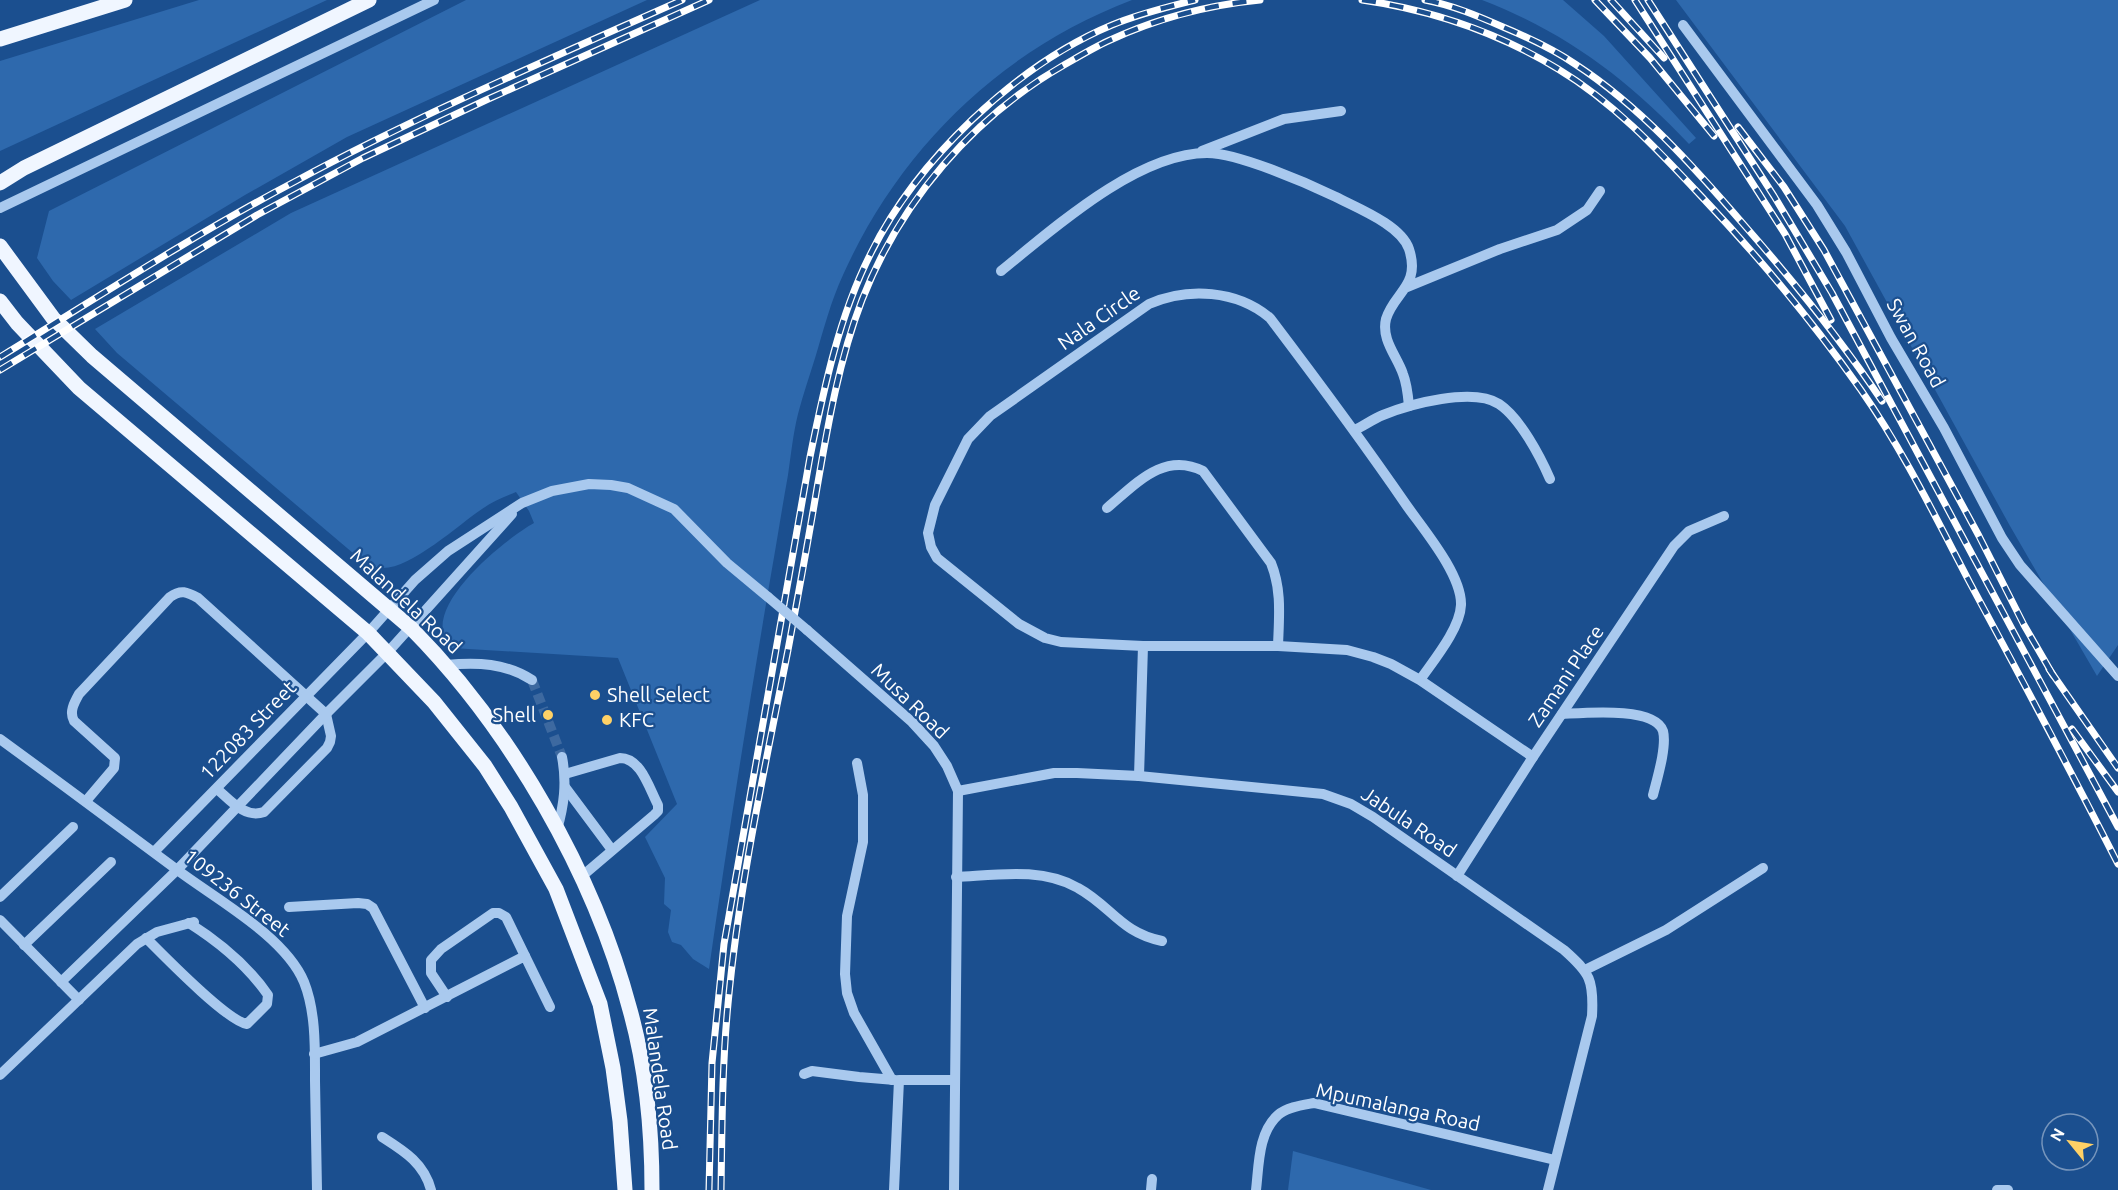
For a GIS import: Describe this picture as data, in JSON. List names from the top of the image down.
{
  "streets": {
    "main road": ["Malandela Road"],
    "street": [
      "Nala Circle",
      "Swan Road",
      "Zamani Place",
      "Musa Road",
      "122083 Street",
      "Jabula Road",
      "109236 Street",
      "Mpumalanga Road"
    ]
  },
  "crossings": [
    ["Nala Circle", "Zamani Place"],
    ["Malandela Road", "Musa Road"],
    ["Zamani Place", "Jabula Road"],
    ["Musa Road", "122083 Street"],
    ["Musa Road", "Jabula Road"],
    ["122083 Street", "109236 Street"]
  ],
  "places": ["Shell Select", "Shell", "KFC"],
  "north": "top left"
}
